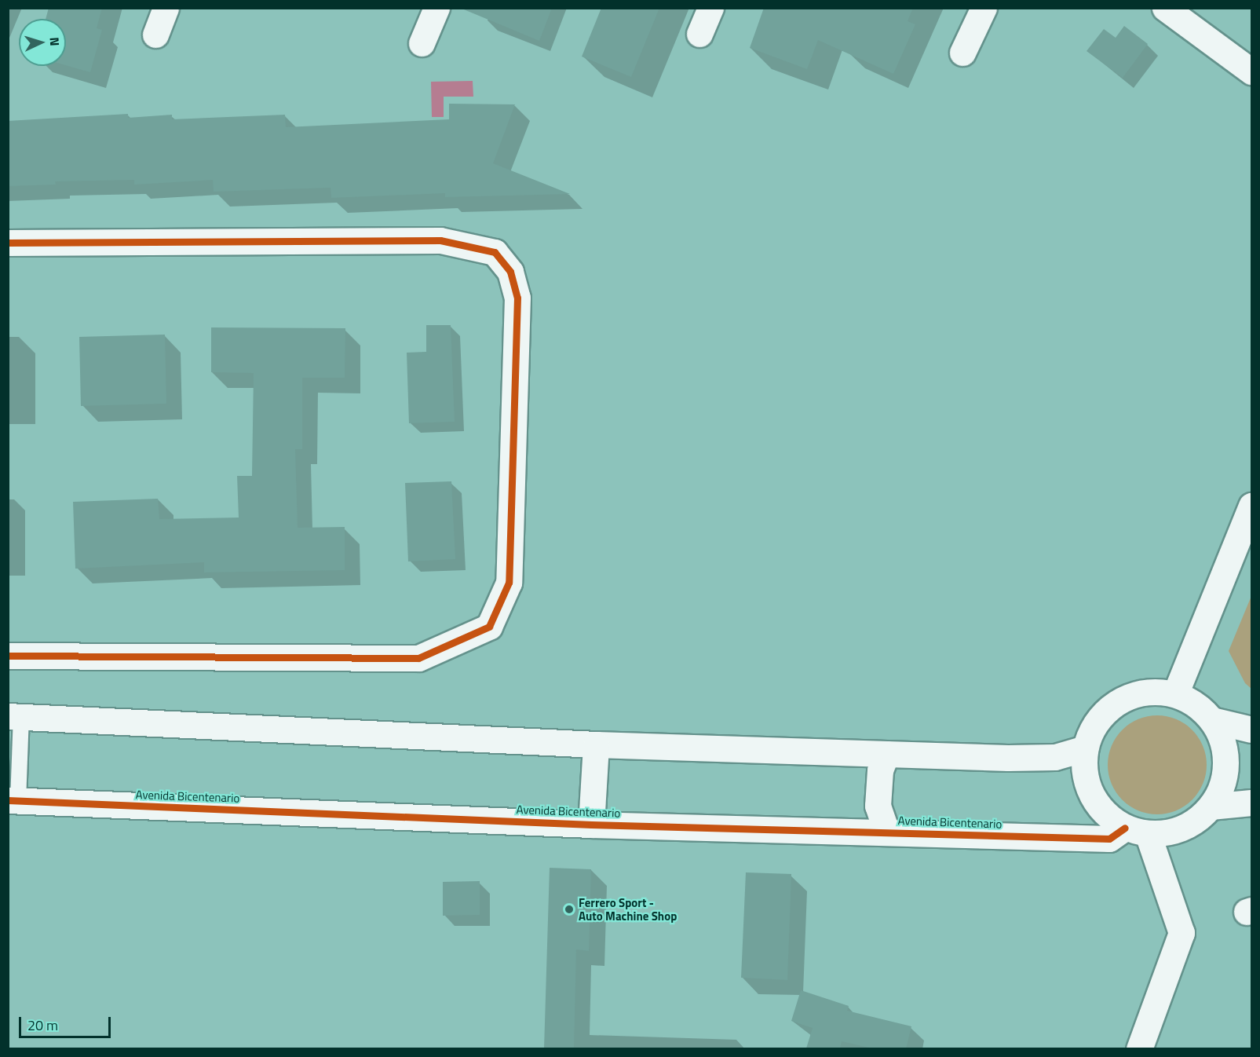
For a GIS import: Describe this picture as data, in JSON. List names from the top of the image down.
{
  "streets": {
    "street": ["Avenida Bicentenario"]
  },
  "places": ["Ferrero Sport - Auto Machine Shop"],
  "scale_bar": "20 m",
  "north": "right"
}
